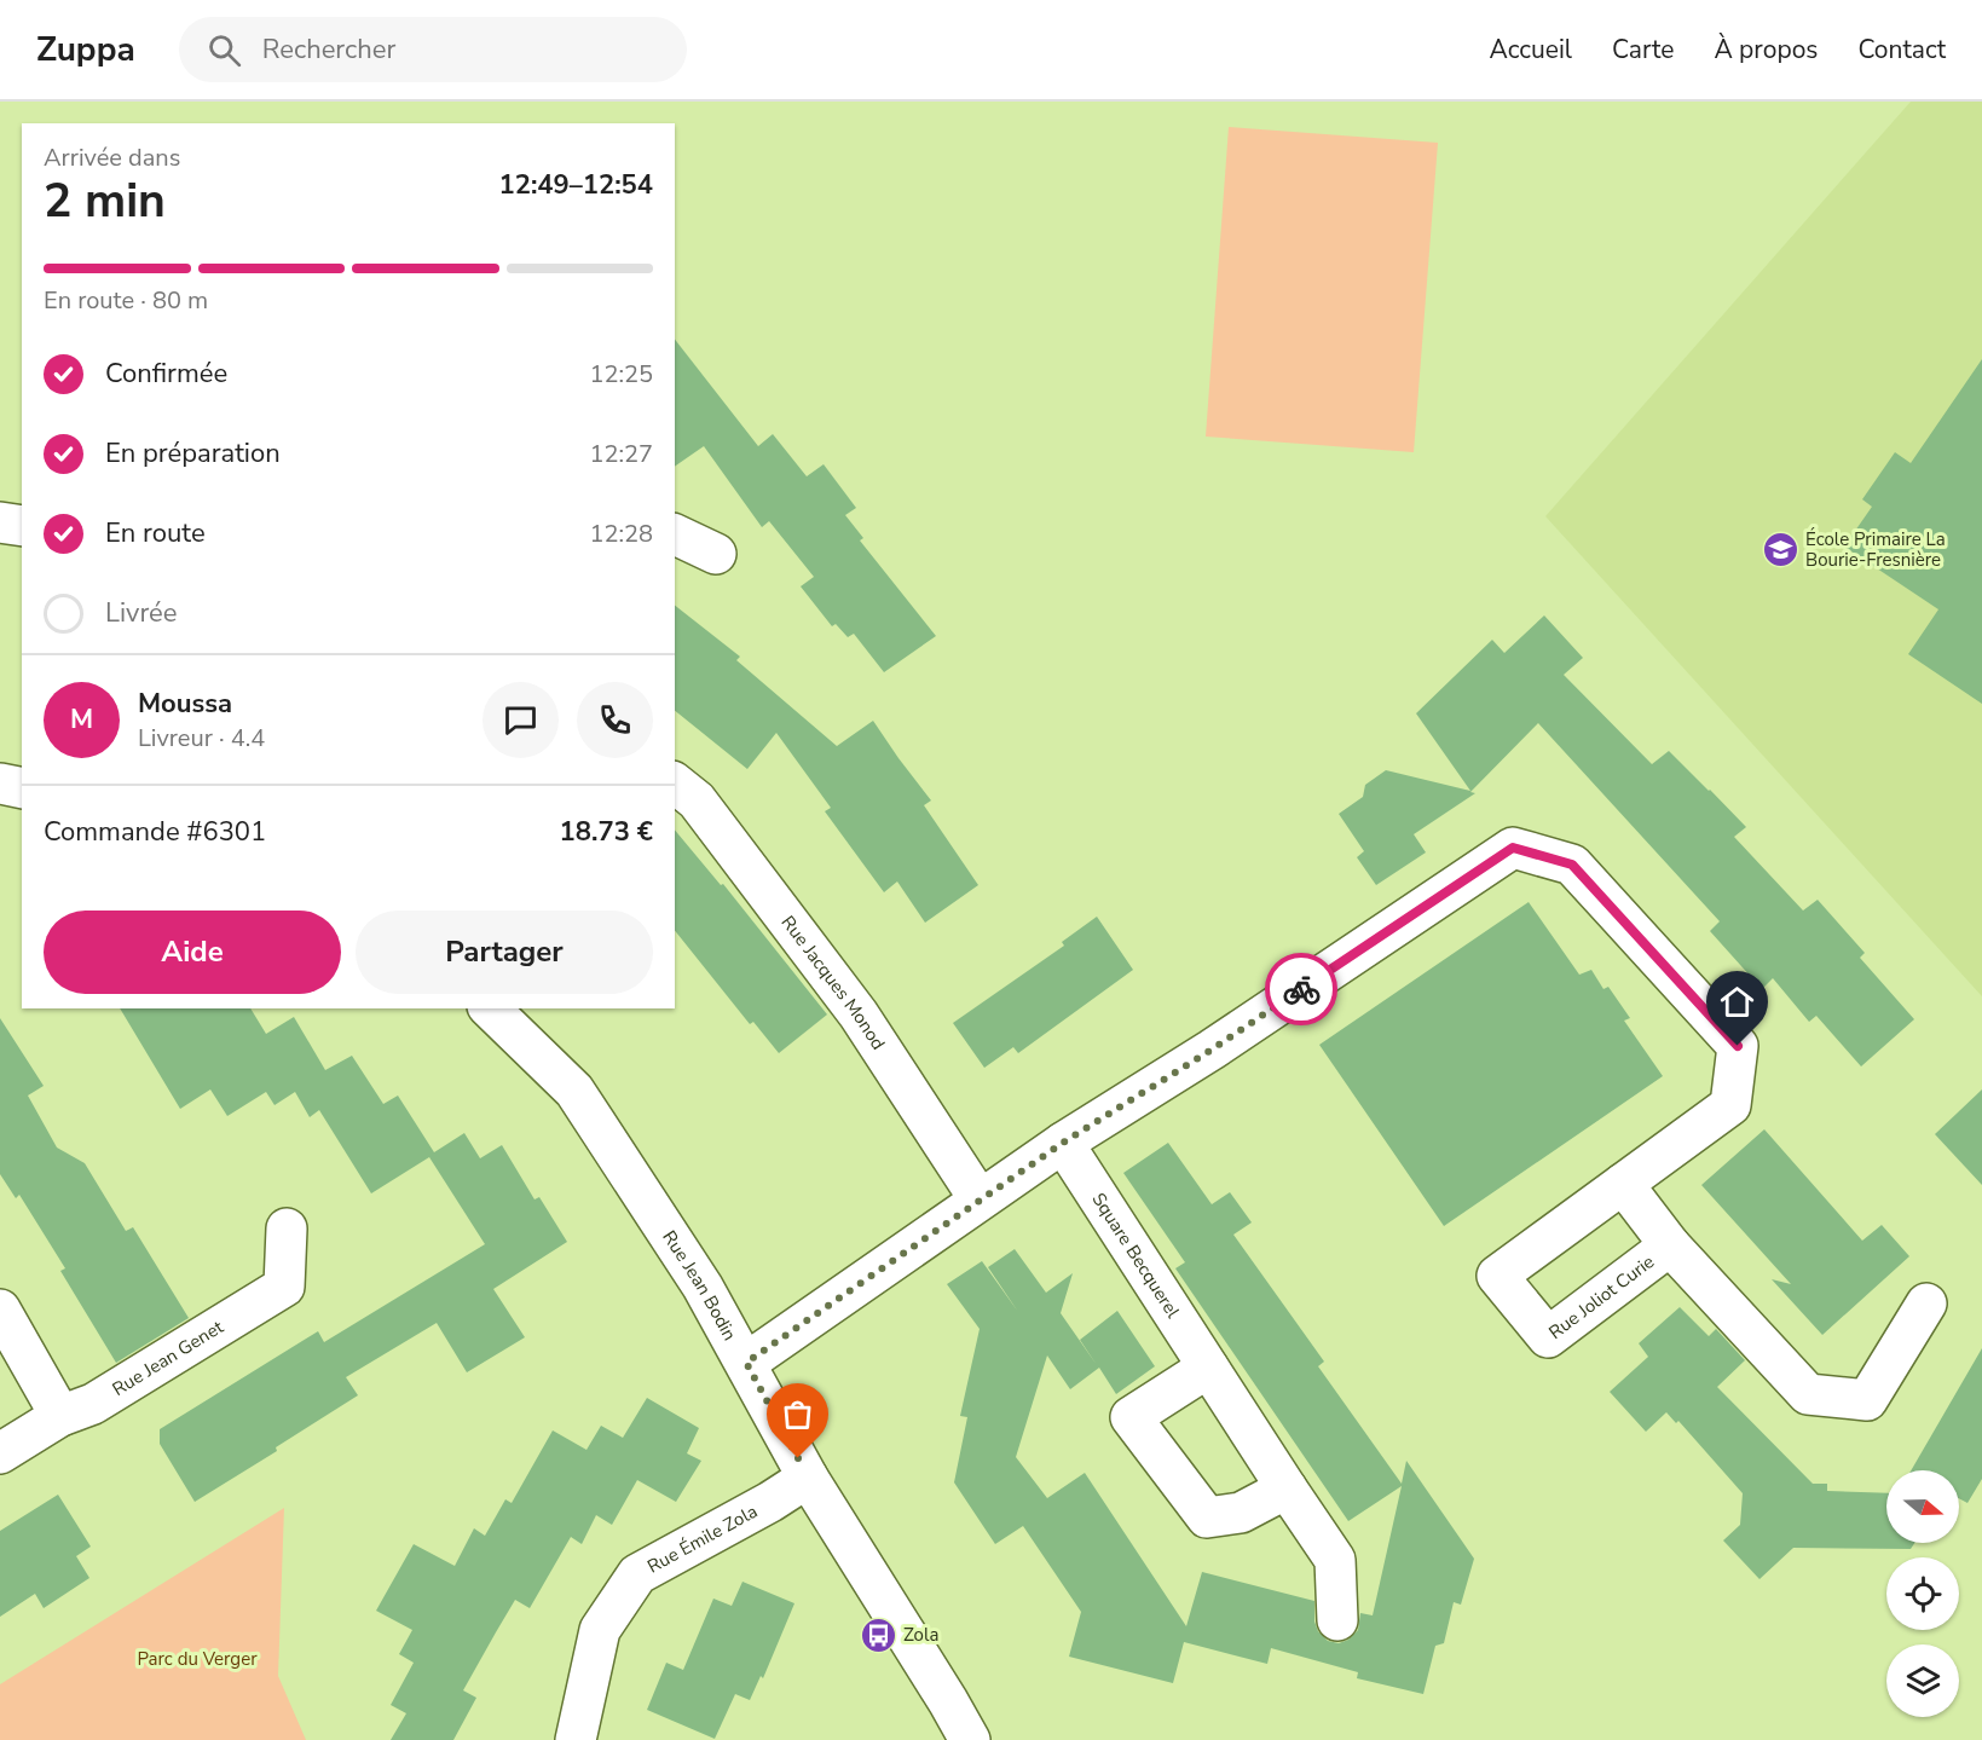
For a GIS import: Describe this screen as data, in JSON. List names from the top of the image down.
{
  "streets": {
    "street": [
      "Rue Jacques Monod",
      "Square Becquerel",
      "Rue Jean Bodin",
      "Rue Joliot Curie",
      "Rue Jean Genet",
      "Rue Émile Zola"
    ]
  },
  "crossings": [
    ["Rue Jacques Monod", "Rue Joliot Curie"],
    ["Square Becquerel", "Rue Joliot Curie"],
    ["Rue Jean Bodin", "Rue Joliot Curie"],
    ["Rue Jean Bodin", "Rue Émile Zola"]
  ],
  "parks": ["Parc du Verger"],
  "places": {
    "school or university": ["École Primaire La Bourie-Fresnière"],
    "bus stop": ["Zola"]
  },
  "north": "right",
  "page": {
    "header": "Zuppa",
    "search": "Rechercher",
    "nav": [
      "Accueil",
      "Carte",
      "À propos",
      "Contact"
    ],
    "heading": ["2 min", "Arrivée dans", "12:49–12:54"],
    "panel": [
      "Moussa",
      "Livreur · 4.4",
      "Commande #6301",
      "18.73 €"
    ],
    "bar": "En route · 80 m",
    "list": [
      ["Confirmée", "12:25"],
      ["En préparation", "12:27"],
      ["En route", "12:28"],
      "Livrée"
    ],
    "round": "M",
    "buttons": ["Aide", "Partager"]
  }
}
